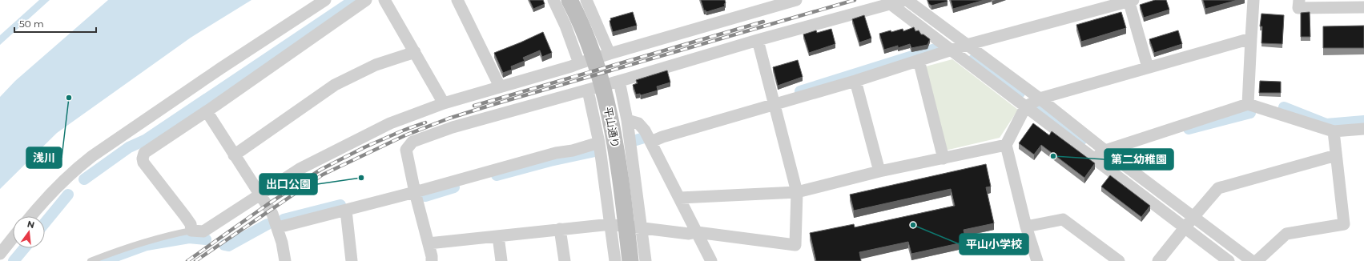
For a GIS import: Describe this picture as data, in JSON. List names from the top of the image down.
{
  "streets": {
    "main road": ["平山通り"]
  },
  "places": [
    "浅川",
    "第二幼稚園",
    "出口公園",
    "平山小学校"
  ],
  "scale_bar": "50 m",
  "north": "top"
}
